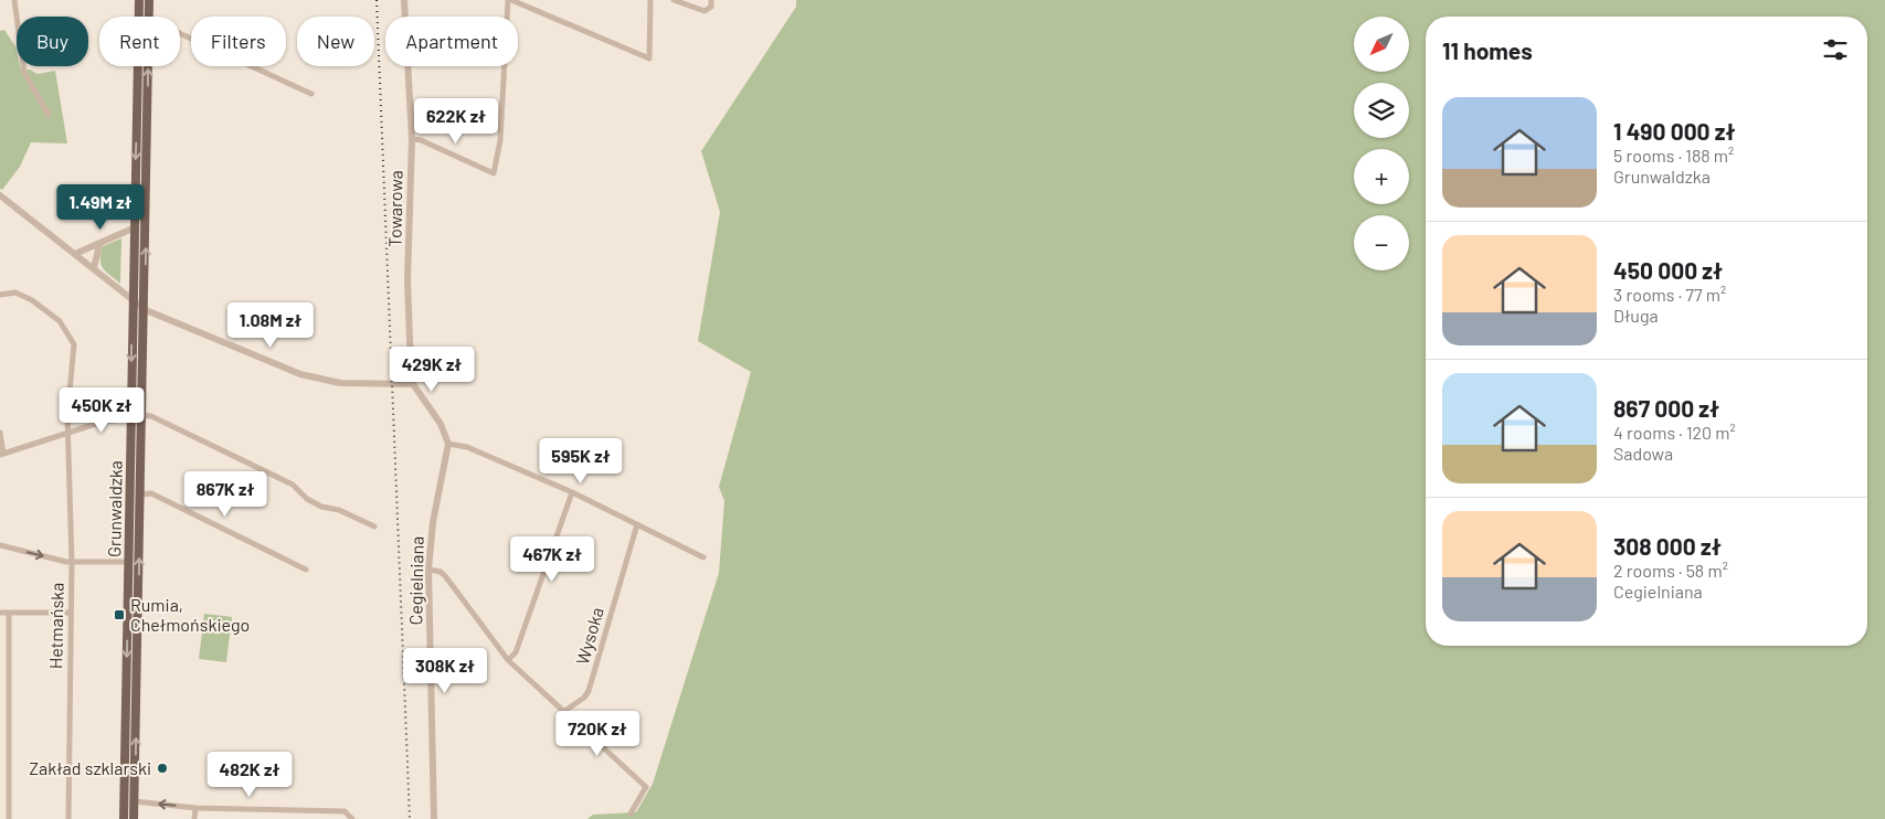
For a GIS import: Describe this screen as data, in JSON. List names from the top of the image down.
{
  "streets": {
    "main road": ["Grunwaldzka"],
    "street": [
      "Towarowa",
      "Cegielniana",
      "Hetmańska",
      "Wysoka"
    ]
  },
  "places": {
    "transit": ["Rumia, Chełmońskiego"],
    "other": ["Zakład szklarski"]
  },
  "north": "bottom left",
  "page": {
    "map_buttons": ["+", "−"],
    "chip": [
      "Buy",
      "Rent",
      "Filters",
      "New",
      "Apartment"
    ],
    "heading": "11 homes",
    "list": [
      {
        "name": "1 490 000 zł",
        "note": "5 rooms · 188 m² · Grunwaldzka"
      },
      {
        "name": "450 000 zł",
        "note": "3 rooms · 77 m² · Długa"
      },
      {
        "name": "867 000 zł",
        "note": "4 rooms · 120 m² · Sadowa"
      },
      {
        "name": "308 000 zł",
        "note": "2 rooms · 58 m² · Cegielniana"
      }
    ],
    "price": [
      "622K zł",
      "1.49M zł",
      "1.08M zł",
      "429K zł",
      "450K zł",
      "595K zł",
      "867K zł",
      "467K zł",
      "308K zł",
      "720K zł",
      "482K zł"
    ]
  }
}
